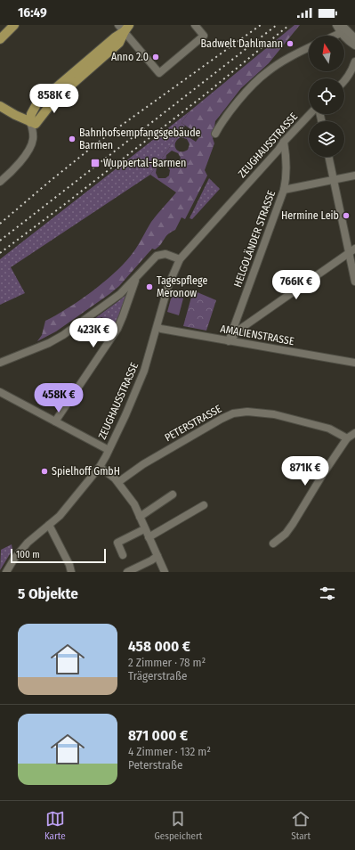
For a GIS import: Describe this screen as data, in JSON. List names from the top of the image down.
{
  "streets": {
    "street": [
      "ZEUGHAUSSTRASSE",
      "HELGOLÄNDER STRASSE",
      "AMALIENSTRASSE",
      "PETERSTRASSE"
    ]
  },
  "crossings": [
    ["ZEUGHAUSSTRASSE", "HELGOLÄNDER STRASSE"],
    ["ZEUGHAUSSTRASSE", "AMALIENSTRASSE"],
    ["HELGOLÄNDER STRASSE", "AMALIENSTRASSE"]
  ],
  "places": {
    "other": [
      "Badwelt Dahlmann",
      "Anno 2.0",
      "Bahnhofsempfangsgebäude Barmen",
      "Hermine Leib",
      "Tagespflege Meronow",
      "Spielhoff GmbH"
    ],
    "transit": ["Wuppertal-Barmen"]
  },
  "scale_bar": "100 m",
  "north": "top",
  "page": {
    "status": "16:49",
    "price": [
      "858K €",
      "766K €",
      "423K €",
      "458K €",
      "871K €"
    ],
    "scale": "100 m",
    "heading": "5 Objekte",
    "list": [
      {
        "name": "458 000 €",
        "note": "2 Zimmer · 78 m² · Trägerstraße"
      },
      {
        "name": "871 000 €",
        "note": "4 Zimmer · 132 m² · Peterstraße"
      }
    ],
    "tabs": ["Karte", "Gespeichert", "Start"]
  }
}
